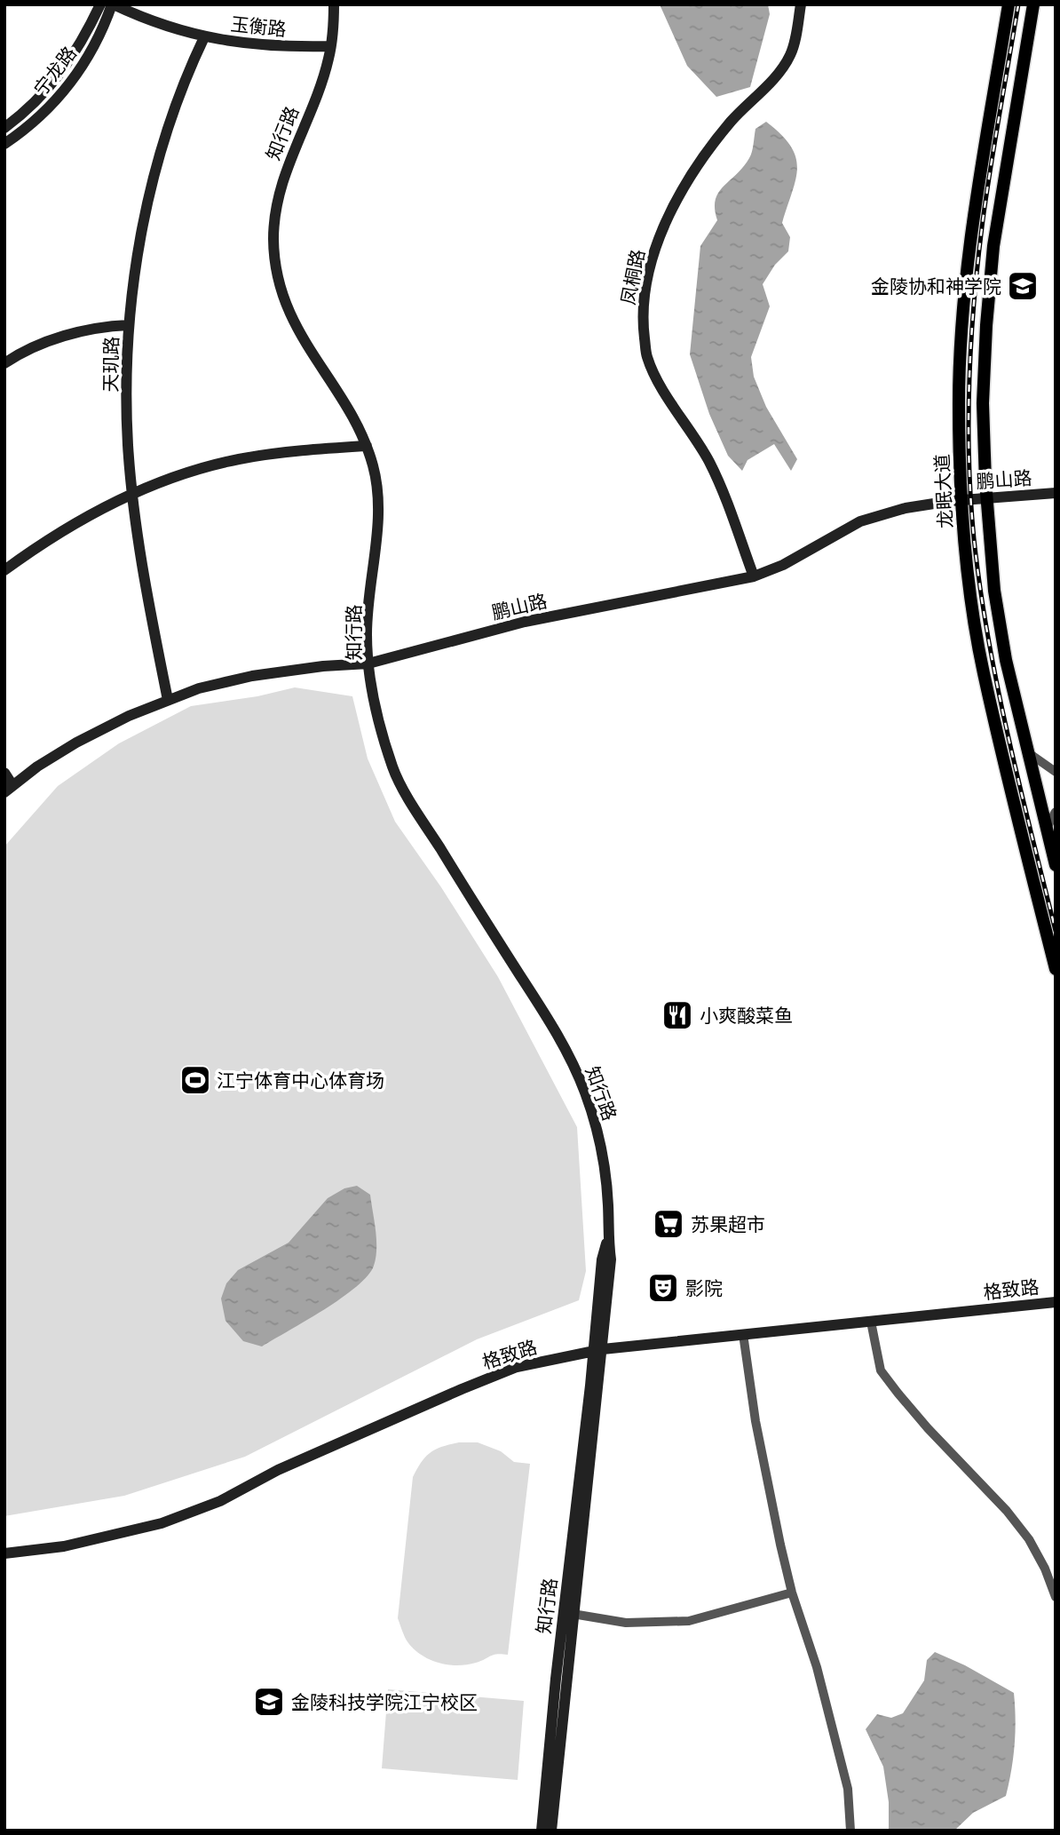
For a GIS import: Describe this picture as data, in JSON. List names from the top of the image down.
{
  "streets": {
    "main road": ["龙眠大道"],
    "street": [
      "玉衡路",
      "宁龙路",
      "知行路",
      "凤桐路",
      "天玑路",
      "鹏山路",
      "格致路"
    ]
  },
  "crossings": [
    ["玉衡路", "宁龙路"],
    ["玉衡路", "知行路"],
    ["玉衡路", "天玑路"],
    ["知行路", "鹏山路"],
    ["知行路", "格致路"],
    ["凤桐路", "鹏山路"],
    ["天玑路", "鹏山路"],
    ["鹏山路", "龙眠大道"]
  ],
  "places": {
    "school or university": ["金陵协和神学院", "金陵科技学院江宁校区"],
    "restaurant": ["小爽酸菜鱼"],
    "sports": ["江宁体育中心体育场"],
    "supermarket": ["苏果超市"],
    "theatre": ["影院"]
  }
}
